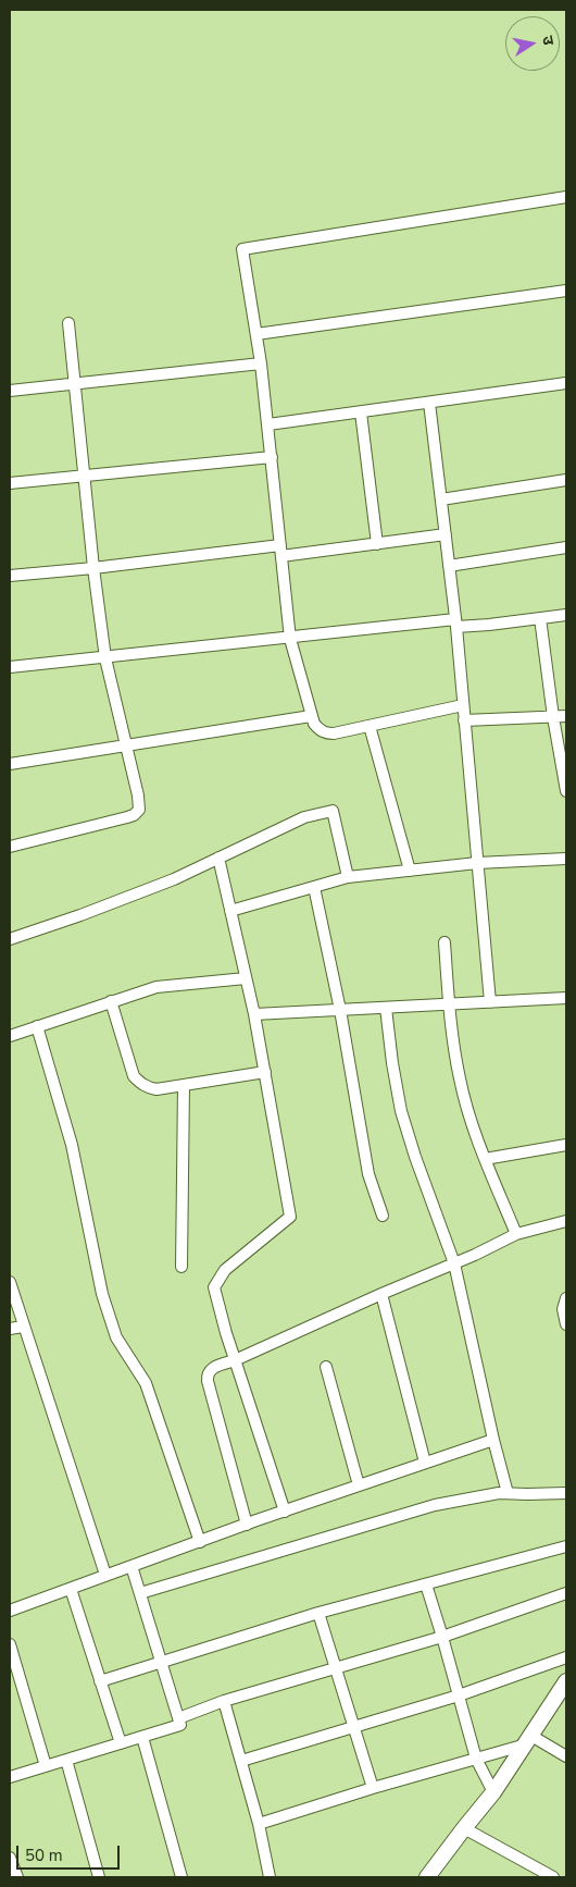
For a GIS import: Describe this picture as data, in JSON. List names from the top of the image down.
{
  "scale_bar": "50 m",
  "north": "right"
}
